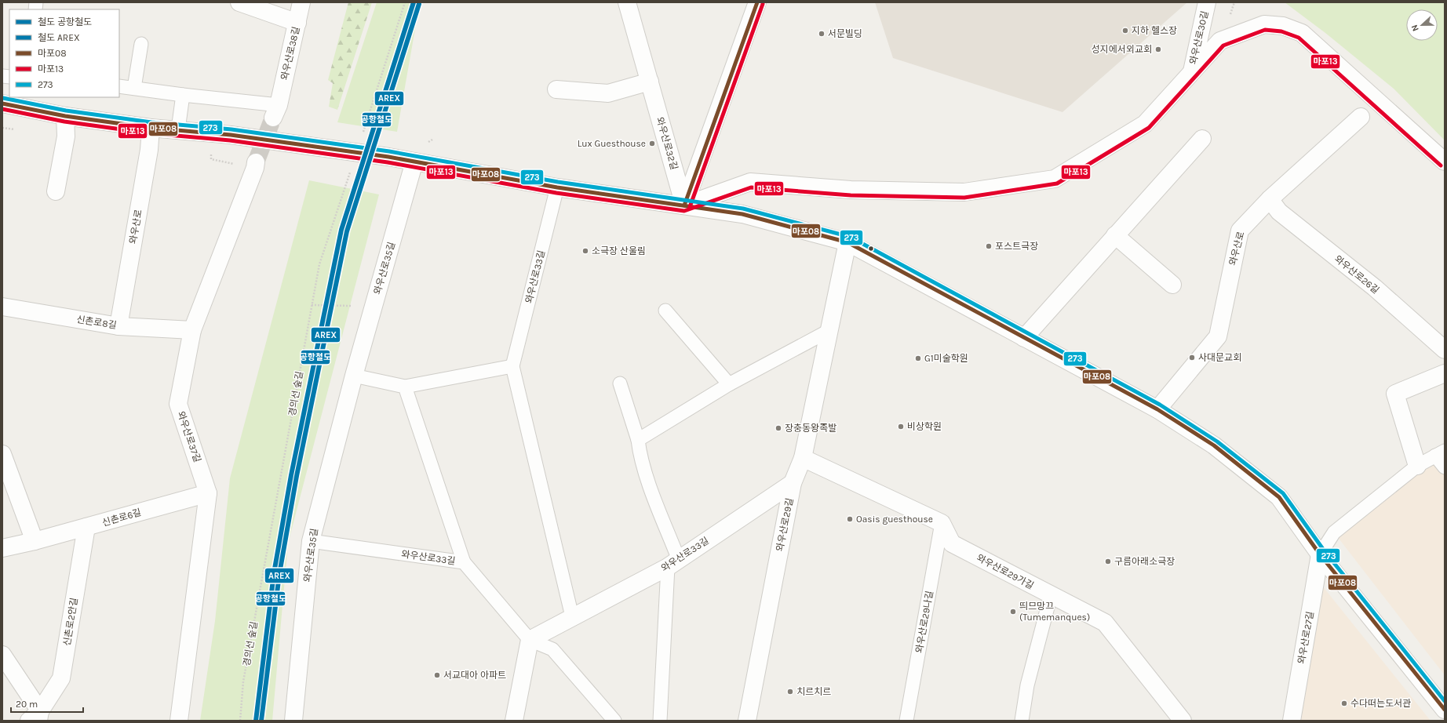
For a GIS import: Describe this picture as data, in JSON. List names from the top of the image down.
{
  "streets": {
    "street": [
      "와우산로30길",
      "와우산로38길",
      "와우산로32길",
      "와우산로",
      "와우산로35길",
      "와우산로26길",
      "와우산로33길",
      "신촌로8길",
      "와우산로37길",
      "신촌로6길",
      "와우산로29길",
      "와우산로29가길",
      "신촌로2안길",
      "와우산로27길"
    ],
    "lane": ["와우산로29나길"],
    "path": ["경의선 숲길"]
  },
  "crossings": [
    ["와우산로30길", "와우산로32길"],
    ["와우산로", "와우산로26길"],
    ["와우산로", "신촌로8길"],
    ["와우산로35길", "와우산로33길"],
    ["와우산로33길", "와우산로29길"],
    ["신촌로8길", "와우산로37길"],
    ["와우산로37길", "신촌로6길"],
    ["신촌로6길", "신촌로2안길"],
    ["와우산로29가길", "와우산로29나길"]
  ],
  "places": [
    "지하 헬스장",
    "서문빌딩",
    "성지에서외교회",
    "Lux Guesthouse",
    "포스트극장",
    "소극장 산울림",
    "사대문교회",
    "G1미술학원",
    "비상학원",
    "장충동왕족발",
    "Oasis guesthouse",
    "구름아래소극장",
    "띄므망끄 (Tumemanques)",
    "서교대아 아파트",
    "치르치르",
    "수다떠는도서관"
  ],
  "lines": [
    "rail line 공항철도",
    "transit line 마포08",
    "rail line AREX",
    "transit line 마포13",
    "transit line 273"
  ],
  "legend": [
    "철도 공항철도",
    "철도 AREX",
    "마포08",
    "마포13",
    "273"
  ],
  "scale_bar": "20 m",
  "north": "left"
}
